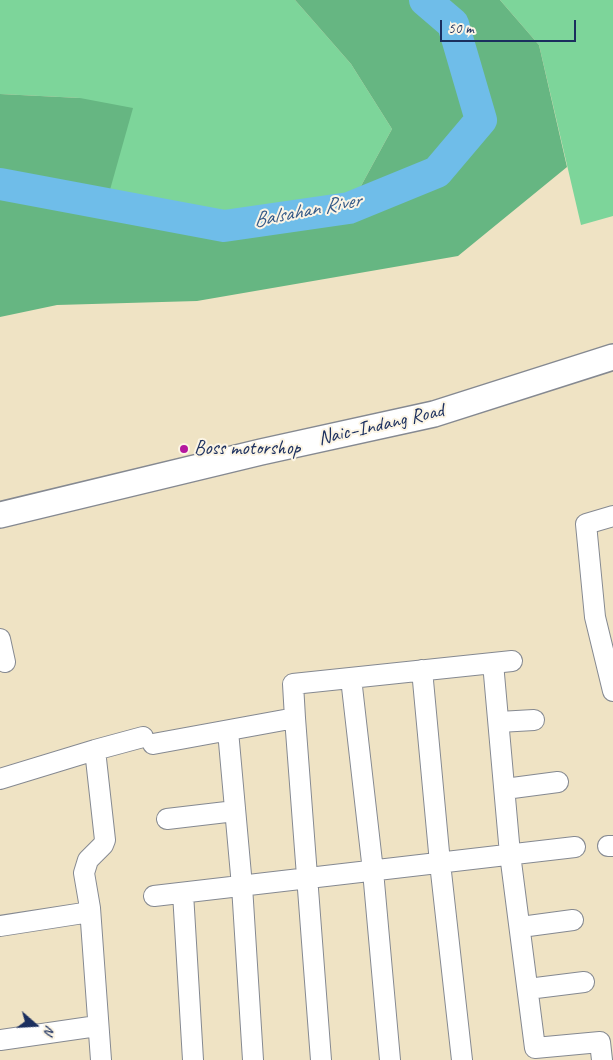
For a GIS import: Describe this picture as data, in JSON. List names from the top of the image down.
{
  "streets": {
    "main road": ["Naic–Indang Road"]
  },
  "water": ["Balsahan River"],
  "places": ["Boss motorshop"],
  "scale_bar": "50 m",
  "north": "right"
}
